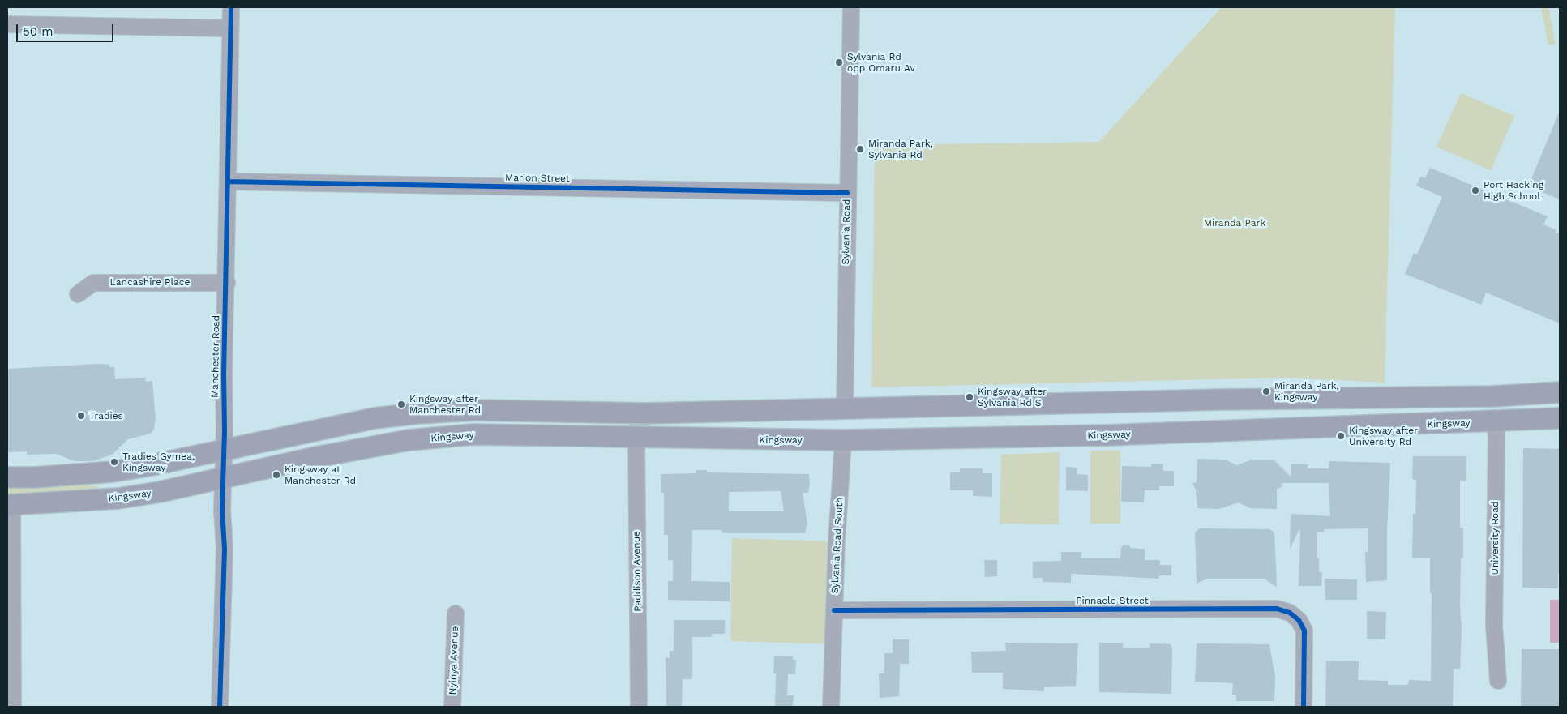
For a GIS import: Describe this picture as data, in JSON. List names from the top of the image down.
{
  "streets": {
    "main road": ["Kingsway", "University Road", "Sylvania Road South"],
    "street": [
      "Marion Street",
      "Sylvania Road",
      "Lancashire Place",
      "Manchester Road",
      "Paddison Avenue",
      "Pinnacle Street",
      "Nyinya Avenue"
    ]
  },
  "crossings": [
    ["Marion Street", "Sylvania Road"],
    ["Marion Street", "Manchester Road"],
    ["Sylvania Road", "Sylvania Road South"],
    ["Lancashire Place", "Manchester Road"],
    ["Manchester Road", "Kingsway"],
    ["Kingsway", "University Road"],
    ["Kingsway", "Sylvania Road South"],
    ["Kingsway", "Paddison Avenue"],
    ["Sylvania Road South", "Pinnacle Street"]
  ],
  "parks": ["Miranda Park"],
  "places": [
    "Sylvania Rd opp Omaru Av",
    "Miranda Park, Sylvania Rd",
    "Port Hacking High School",
    "Miranda Park, Kingsway",
    "Kingsway after Sylvania Rd S",
    "Kingsway after Manchester Rd",
    "Tradies",
    "Kingsway after University Rd",
    "Tradies Gymea, Kingsway",
    "Kingsway at Manchester Rd"
  ],
  "scale_bar": "50 m"
}
